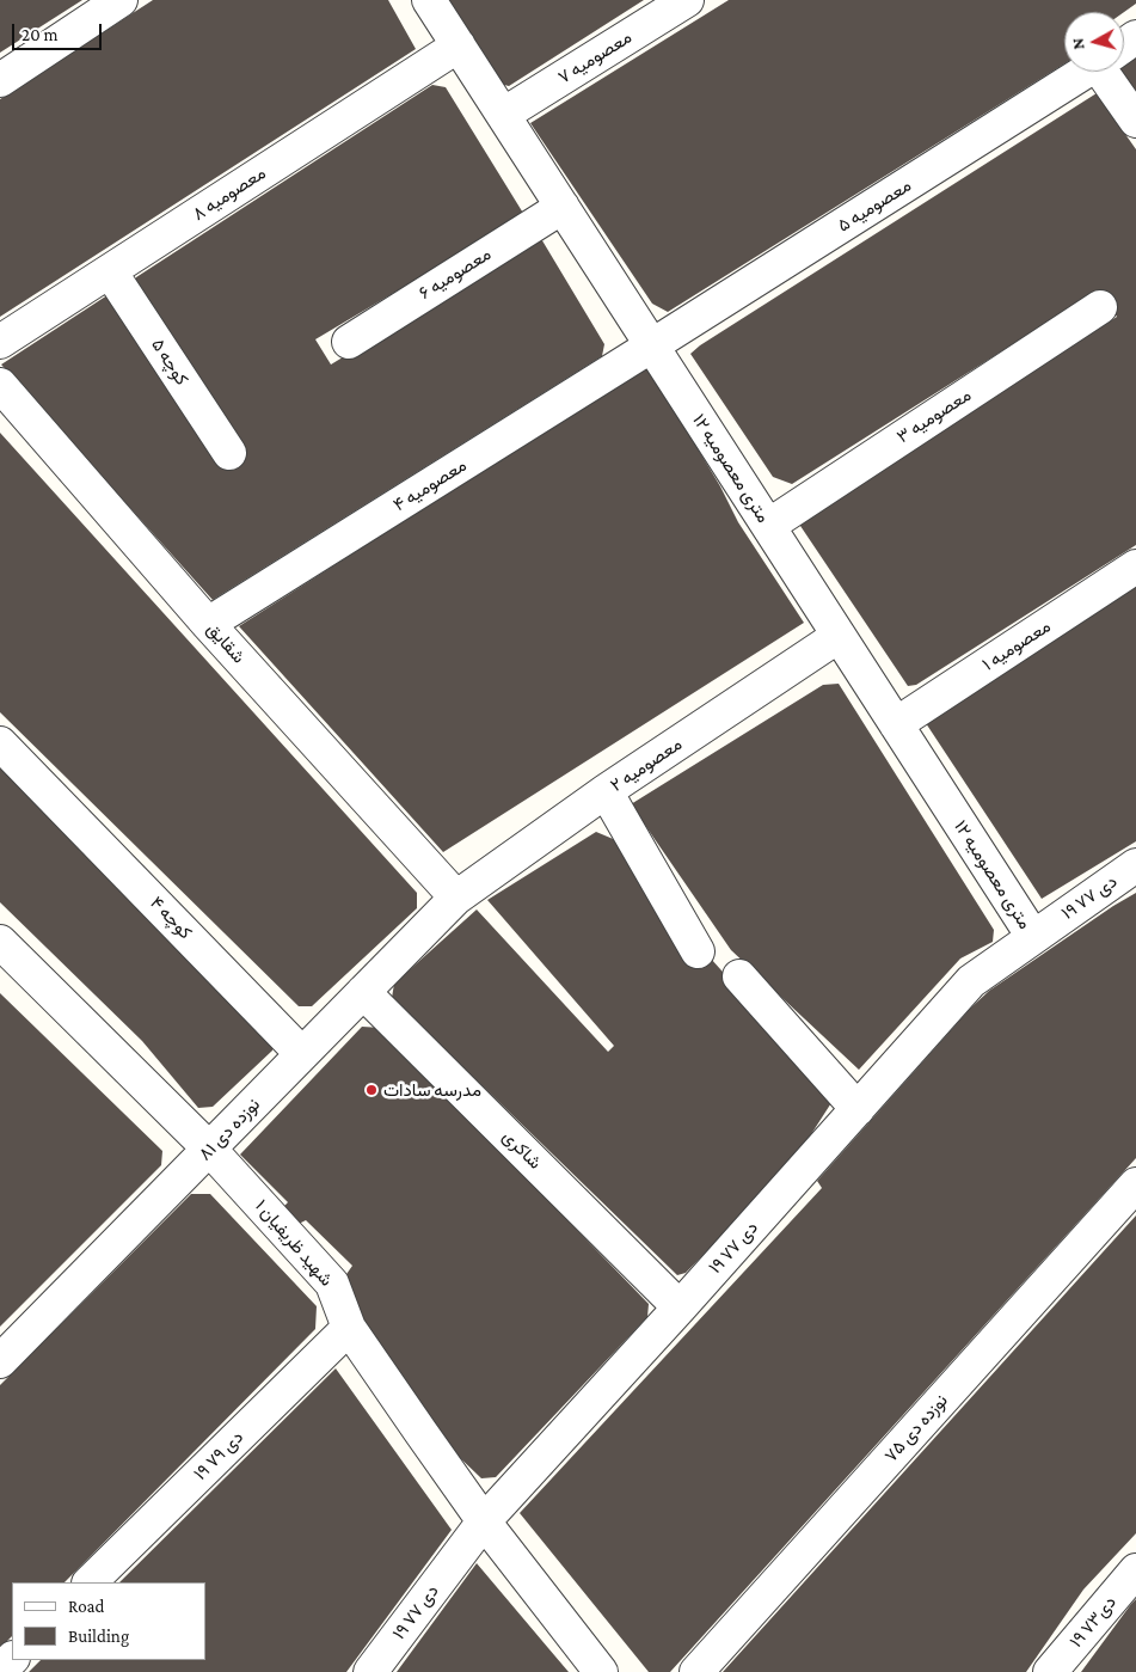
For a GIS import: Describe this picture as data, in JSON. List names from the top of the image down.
{
  "streets": {
    "street": [
      "معصومیه ۷",
      "معصومیه ۸",
      "معصومیه ۵",
      "معصومیه ۶",
      "کوچه ۵",
      "معصومیه ۳",
      "۱۲ متری معصومیه",
      "معصومیه ۴",
      "شقایق",
      "معصومیه ۱",
      "معصومیه ۲",
      "۱۹ دی ۷۷",
      "کوچه ۴",
      "نوزده دی ۸۱",
      "شاکری",
      "شهید ظریفیان ۱",
      "نوزده دی ۷۵",
      "۱۹ دی ۷۹",
      "۱۹ دی۷۳"
    ]
  },
  "crossings": [
    ["معصومیه ۷", "۱۲ متری معصومیه"],
    ["معصومیه ۸", "کوچه ۵"],
    ["معصومیه ۸", "۱۲ متری معصومیه"],
    ["معصومیه ۵", "۱۲ متری معصومیه"],
    ["معصومیه ۵", "معصومیه ۴"],
    ["معصومیه ۶", "۱۲ متری معصومیه"],
    ["معصومیه ۳", "۱۲ متری معصومیه"],
    ["۱۲ متری معصومیه", "معصومیه ۴"],
    ["۱۲ متری معصومیه", "معصومیه ۱"],
    ["۱۲ متری معصومیه", "معصومیه ۲"],
    ["۱۲ متری معصومیه", "۱۹ دی ۷۷"],
    ["معصومیه ۴", "شقایق"],
    ["شقایق", "معصومیه ۲"],
    ["شقایق", "نوزده دی ۸۱"],
    ["معصومیه ۲", "نوزده دی ۸۱"],
    ["۱۹ دی ۷۷", "شاکری"],
    ["۱۹ دی ۷۷", "شهید ظریفیان ۱"],
    ["کوچه ۴", "نوزده دی ۸۱"],
    ["نوزده دی ۸۱", "شاکری"],
    ["نوزده دی ۸۱", "شهید ظریفیان ۱"],
    ["شهید ظریفیان ۱", "۱۹ دی ۷۹"]
  ],
  "places": ["مدرسه سادات"],
  "legend": ["Road", "Building"],
  "scale_bar": "20 m",
  "north": "left"
}
